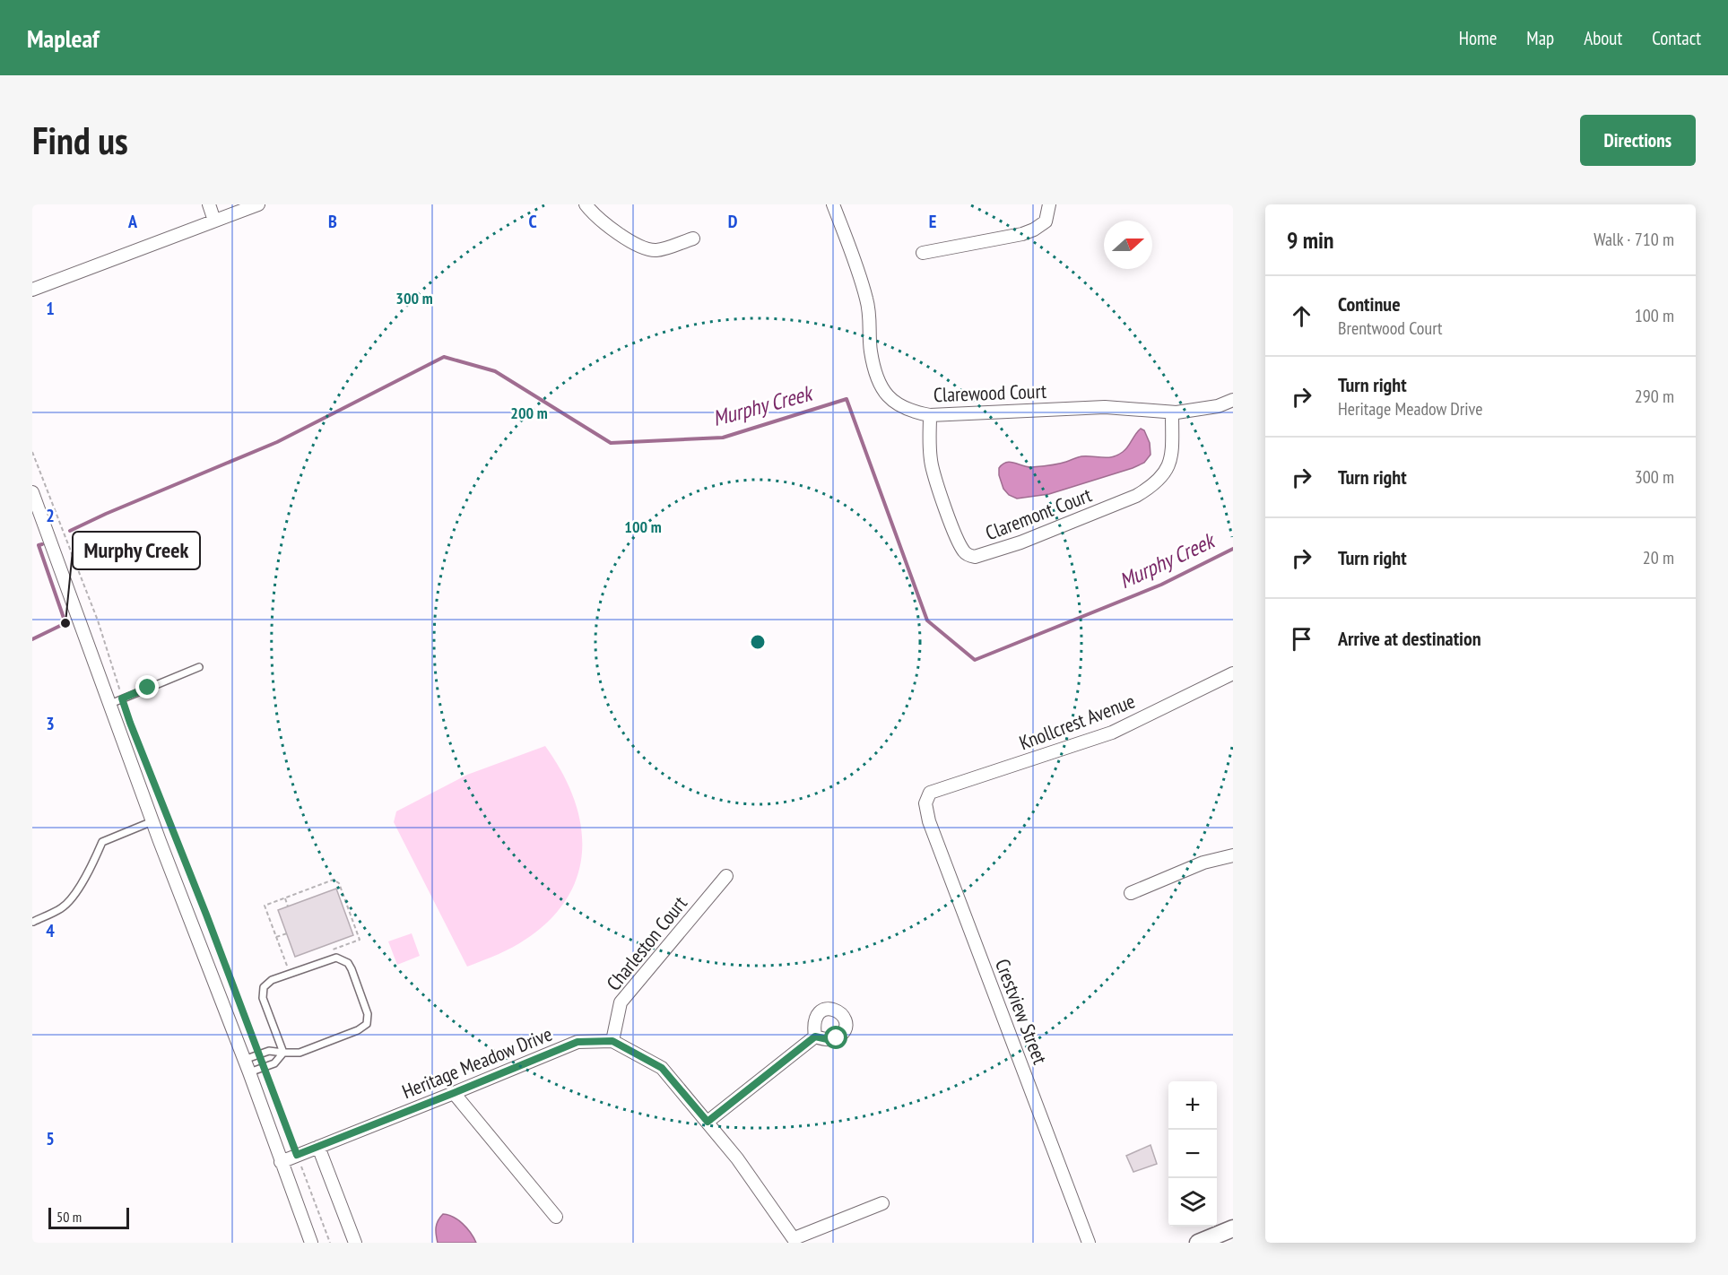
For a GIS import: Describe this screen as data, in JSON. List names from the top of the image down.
{
  "streets": {
    "street": [
      "Clarewood Court",
      "Claremont Court",
      "Knollcrest Avenue",
      "Charleston Court",
      "Crestview Street",
      "Heritage Meadow Drive"
    ]
  },
  "crossings": [
    ["Clarewood Court", "Claremont Court"],
    ["Knollcrest Avenue", "Crestview Street"],
    ["Charleston Court", "Heritage Meadow Drive"]
  ],
  "water": ["Murphy Creek"],
  "places": ["Murphy Creek"],
  "scale_bar": "50 m",
  "north": "right",
  "page": {
    "header": "Mapleaf",
    "nav": [
      "Home",
      "Map",
      "About",
      "Contact"
    ],
    "buttons": "Directions",
    "title": "Find us",
    "heading": ["9 min", "Walk · 710 m"],
    "list": [
      ["Continue", "Brentwood Court", "100 m"],
      ["Turn right", "Heritage Meadow Drive", "290 m"],
      ["Turn right", "300 m"],
      ["Turn right", "20 m"],
      "Arrive at destination"
    ],
    "map_buttons": ["+", "−"],
    "scale": "50 m"
  },
  "grid": {
    "columns": [
      "A",
      "B",
      "C",
      "D",
      "E"
    ],
    "rows": [
      "1",
      "2",
      "3",
      "4",
      "5"
    ]
  },
  "rings": ["300 m", "200 m", "100 m"]
}
